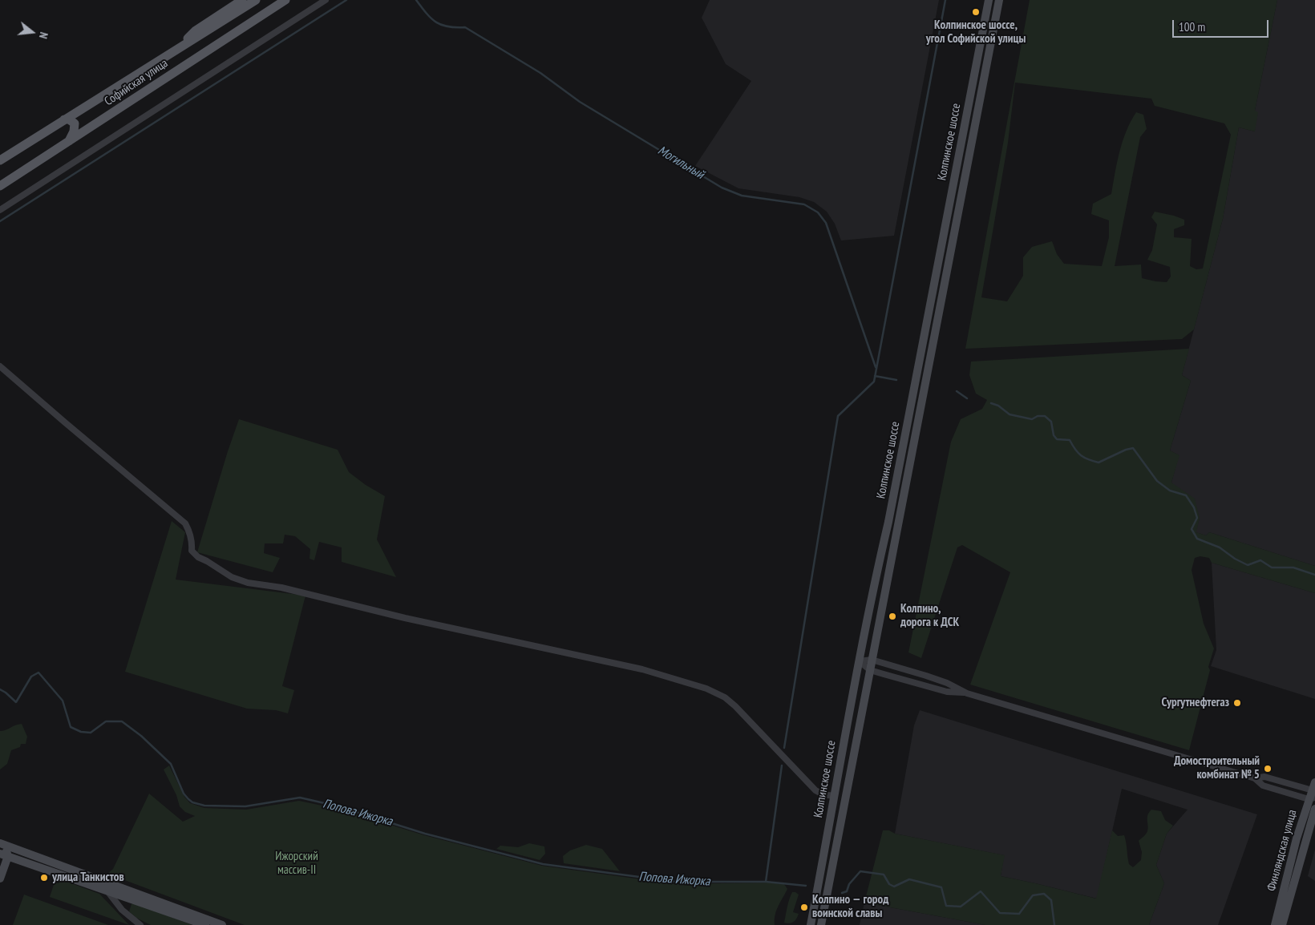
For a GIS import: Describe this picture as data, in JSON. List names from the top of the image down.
{
  "streets": {
    "main road": ["Софийская улица", "Колпинское шоссе", "Финляндская улица"]
  },
  "water": ["Могильный", "Попова Ижорка"],
  "parks": ["Ижорский массив-II"],
  "places": [
    "Колпинское шоссе, угол Софийской улицы",
    "Колпино, дорога к ДСК",
    "Сургутнефтегаз",
    "Домостроительный комбинат № 5",
    "улица Танкистов",
    "Колпино — город воинской славы"
  ],
  "scale_bar": "100 m",
  "north": "right"
}
